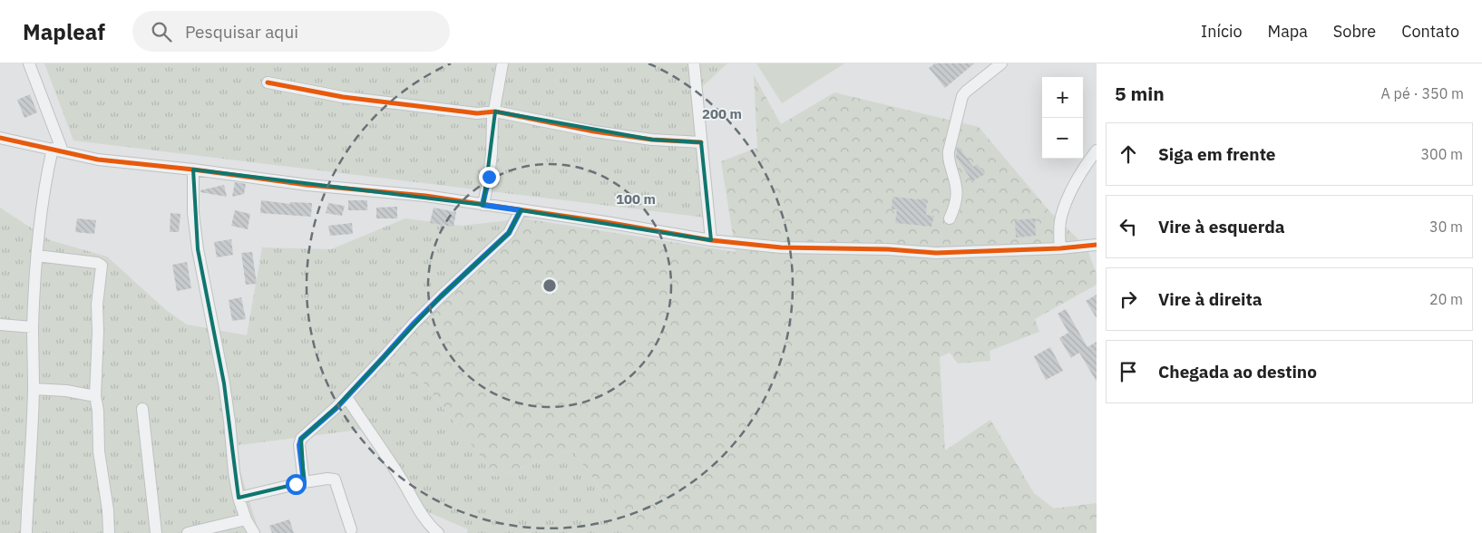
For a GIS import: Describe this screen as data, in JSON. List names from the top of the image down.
{
  "page": {
    "header": "Mapleaf",
    "search": "Pesquisar aqui",
    "nav": [
      "Início",
      "Mapa",
      "Sobre",
      "Contato"
    ],
    "heading": ["5 min", "A pé · 350 m"],
    "map_buttons": ["+", "−"],
    "list": [
      ["Siga em frente", "300 m"],
      ["Vire à esquerda", "30 m"],
      ["Vire à direita", "20 m"],
      "Chegada ao destino"
    ]
  },
  "rings": ["200 m", "100 m"]
}
